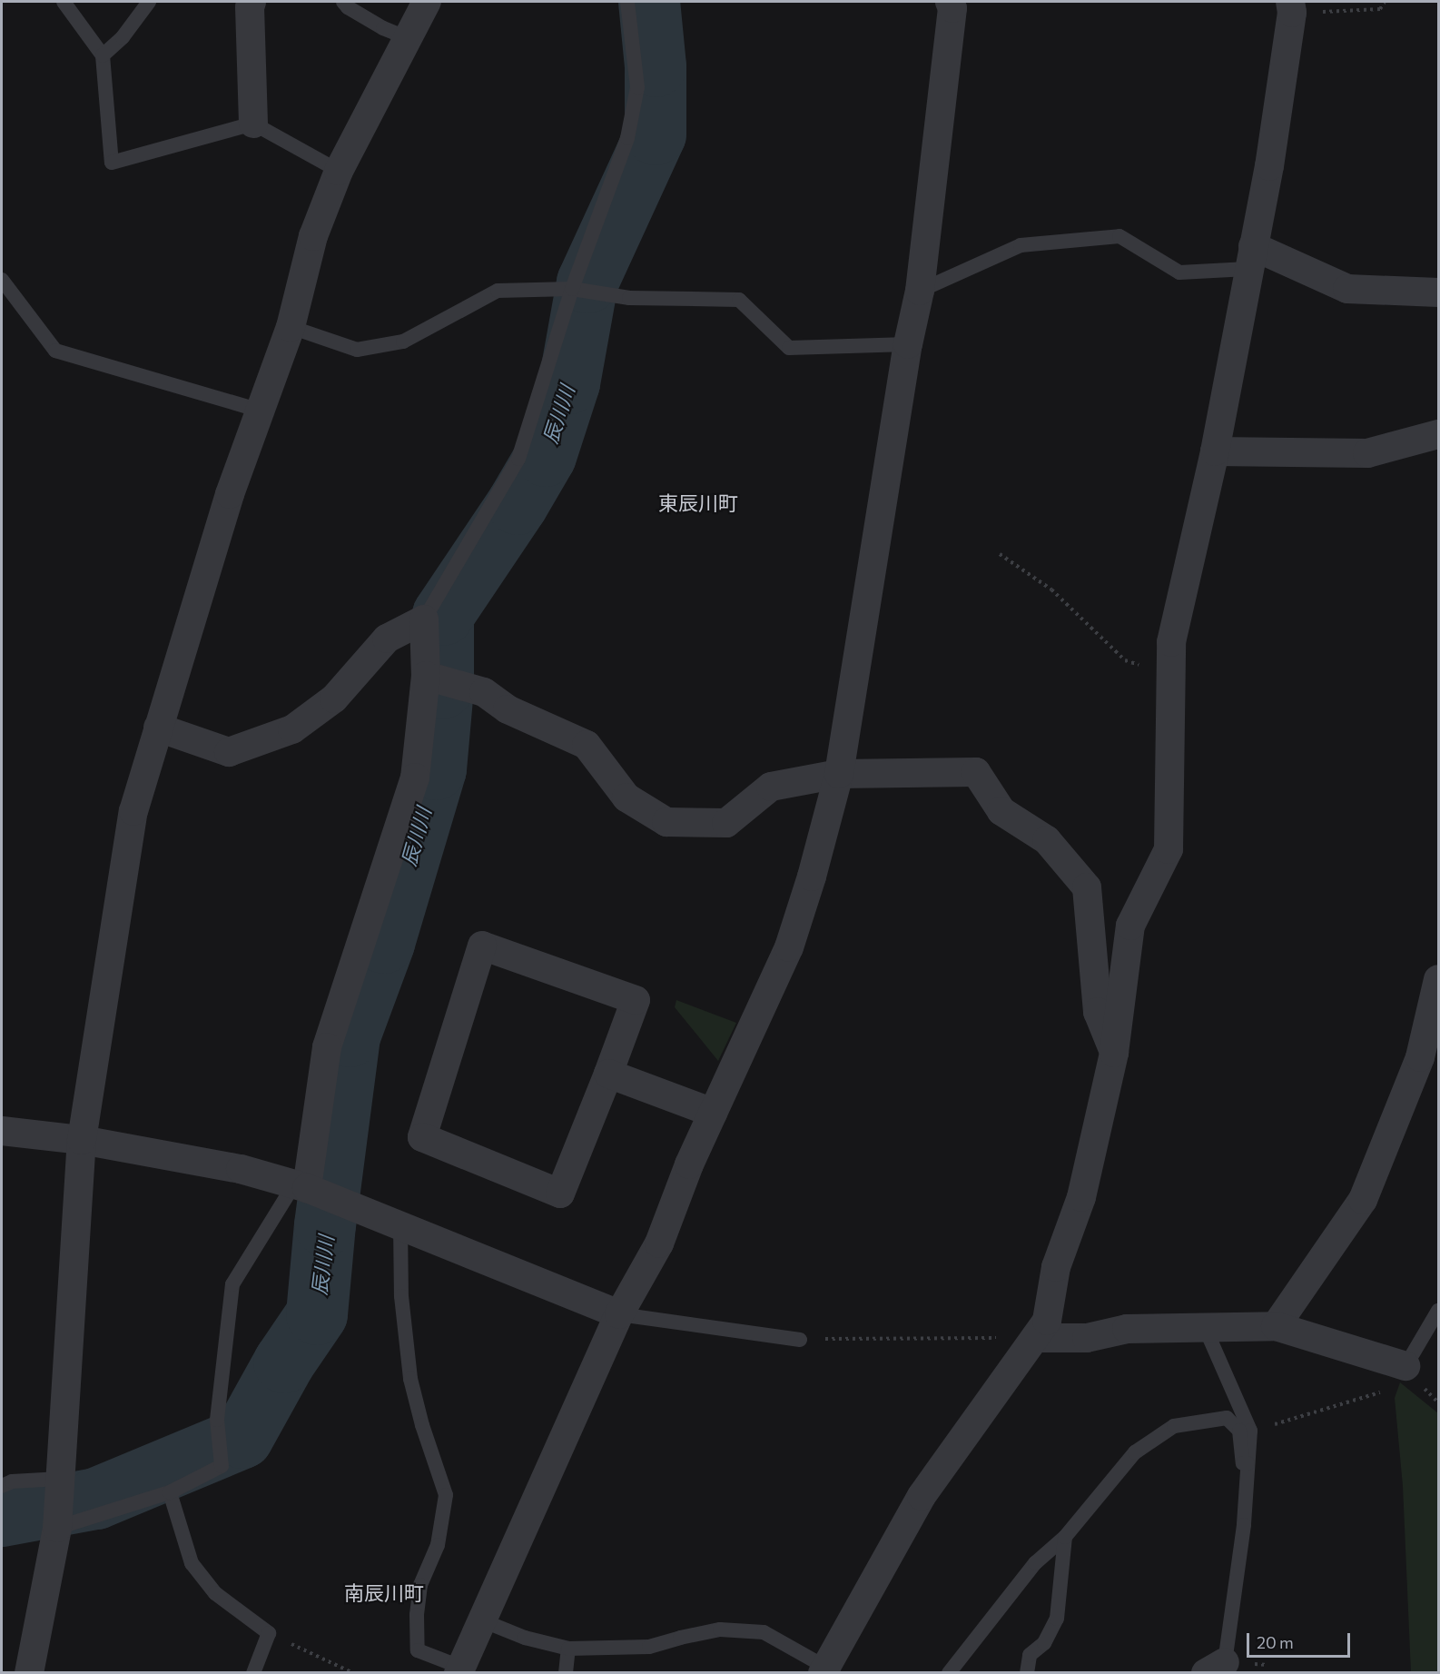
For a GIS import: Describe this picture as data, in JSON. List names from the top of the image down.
{
  "districts": ["東辰川町", "南辰川町"],
  "water": ["辰川川"],
  "scale_bar": "20 m"
}
